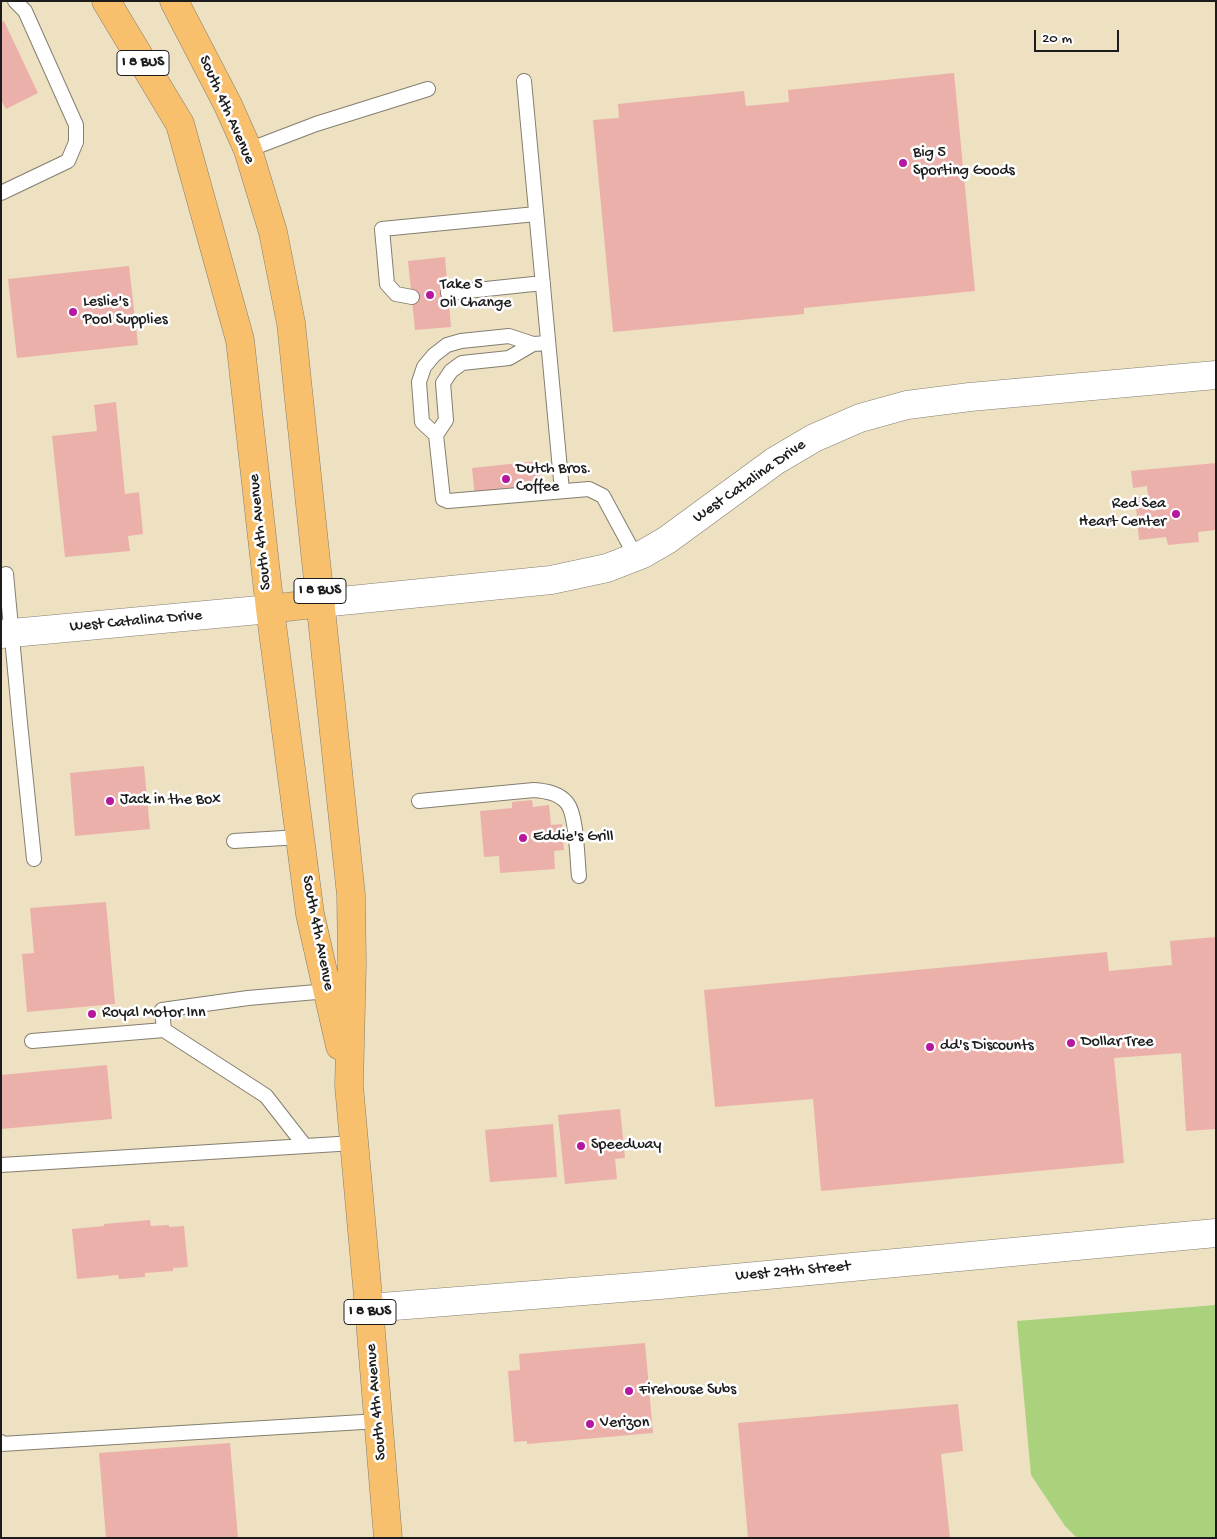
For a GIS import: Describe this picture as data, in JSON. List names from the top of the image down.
{
  "streets": {
    "main road": ["I 8 BUS", "South 4th Avenue"],
    "street": ["West Catalina Drive", "West 29th Street"]
  },
  "crossings": [
    ["South 4th Avenue", "West Catalina Drive"],
    ["South 4th Avenue", "West 29th Street"]
  ],
  "places": [
    "Big 5 Sporting Goods",
    "Take 5 Oil Change",
    "Leslie's Pool Supplies",
    "Dutch Bros. Coffee",
    "Red Sea Heart Center",
    "Jack in the Box",
    "Eddie's Grill",
    "Royal Motor Inn",
    "Dollar Tree",
    "dd's Discounts",
    "Speedway",
    "Firehouse Subs",
    "Verizon"
  ],
  "scale_bar": "20 m"
}
